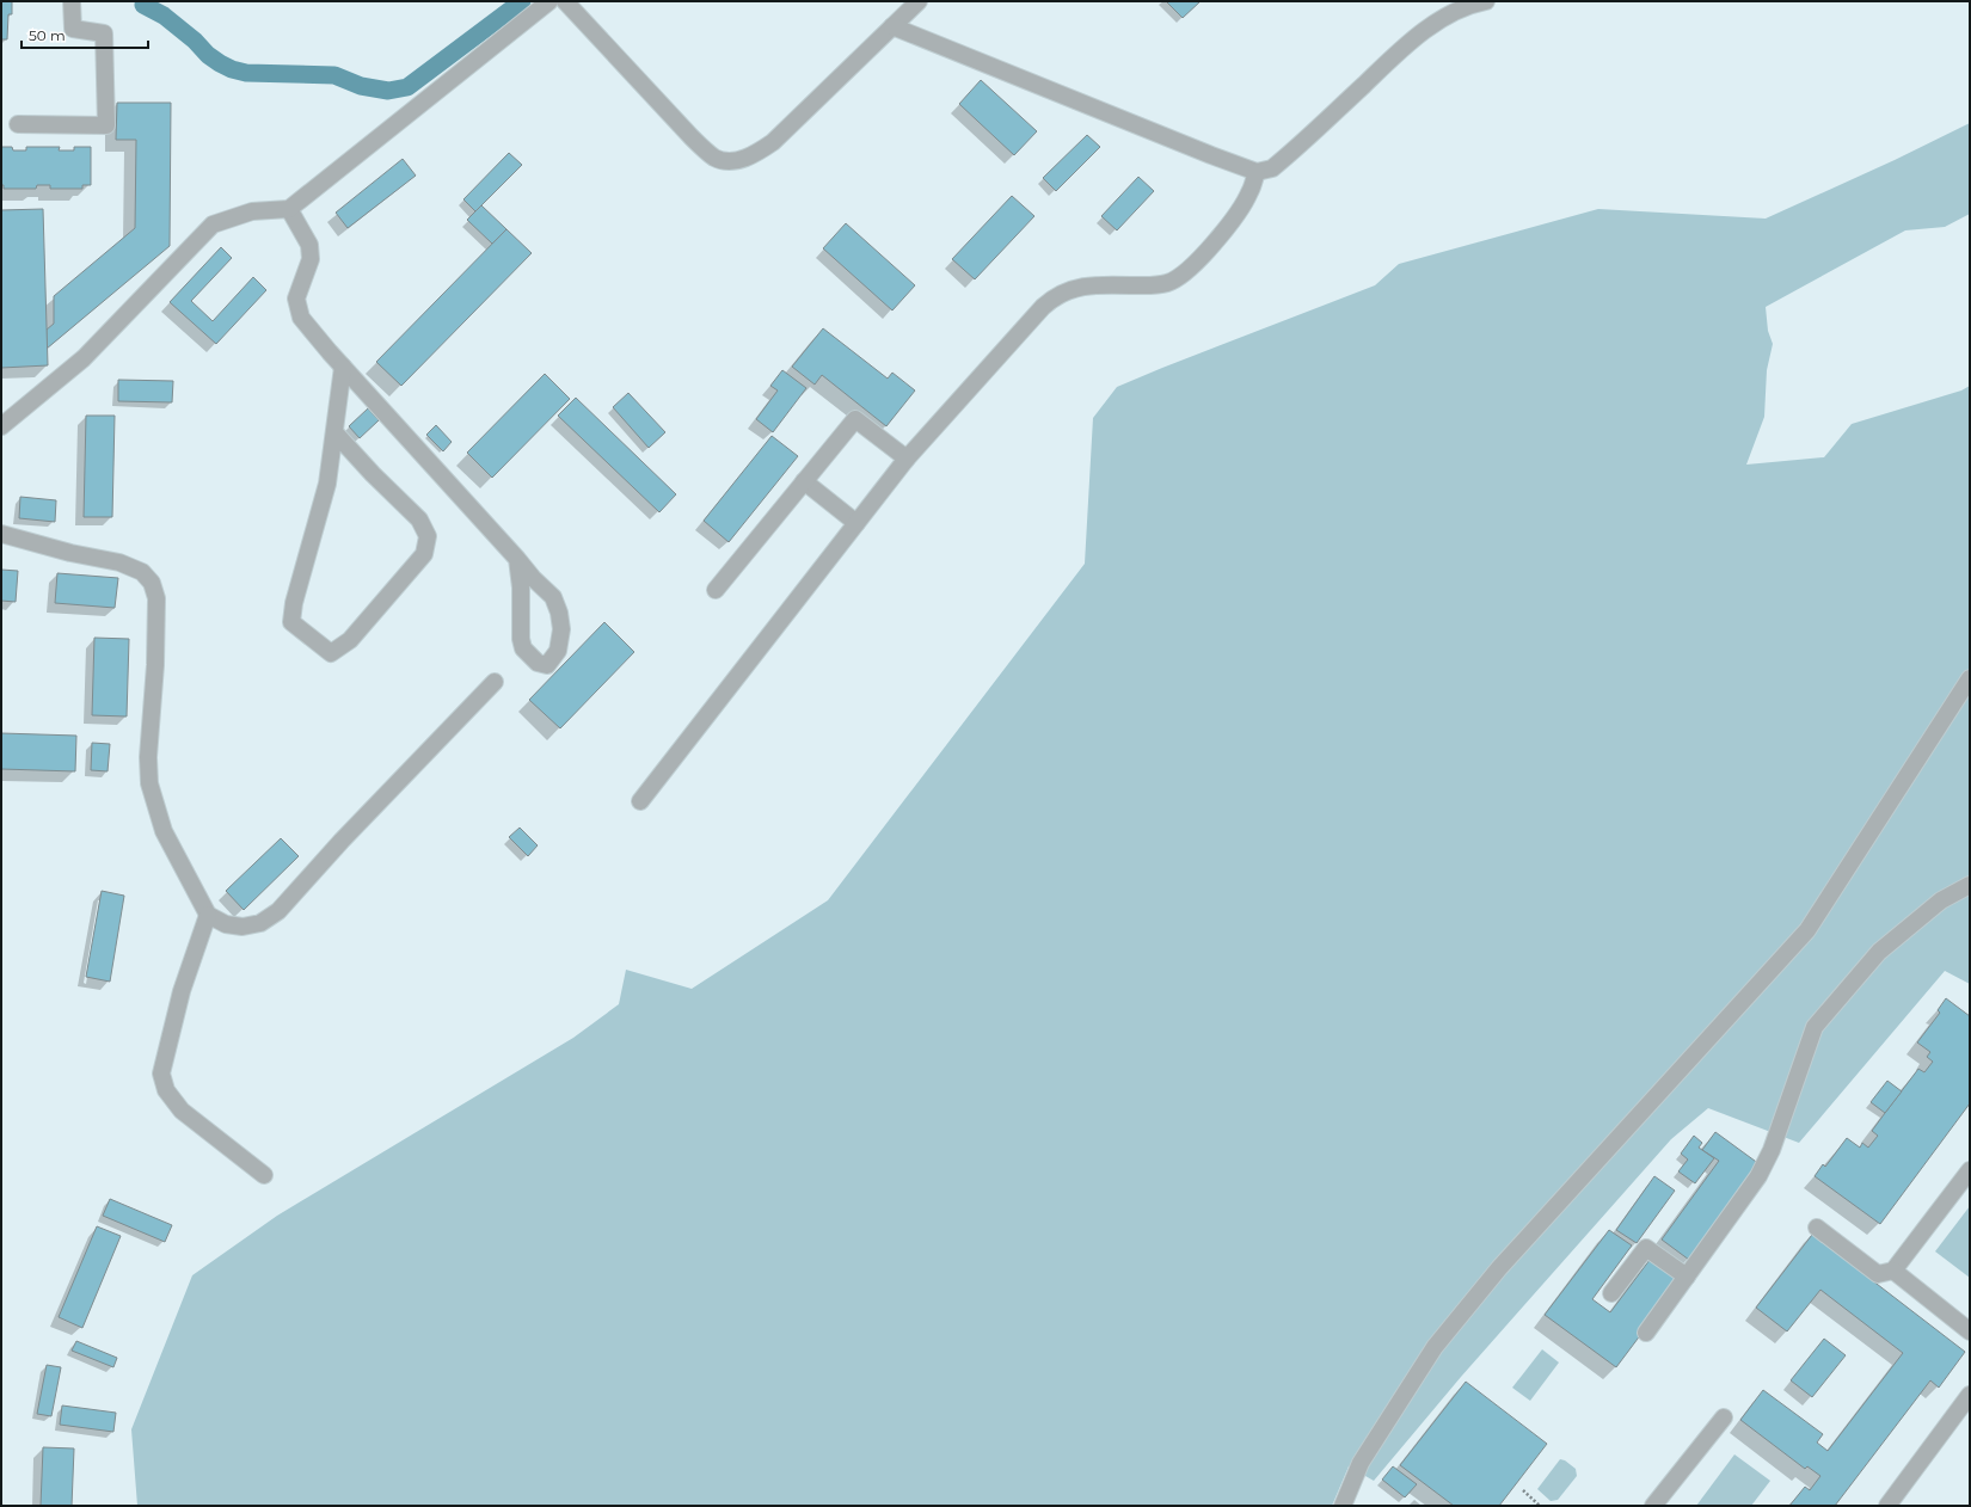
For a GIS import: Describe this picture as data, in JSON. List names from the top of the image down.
{
  "scale_bar": "50 m"
}
